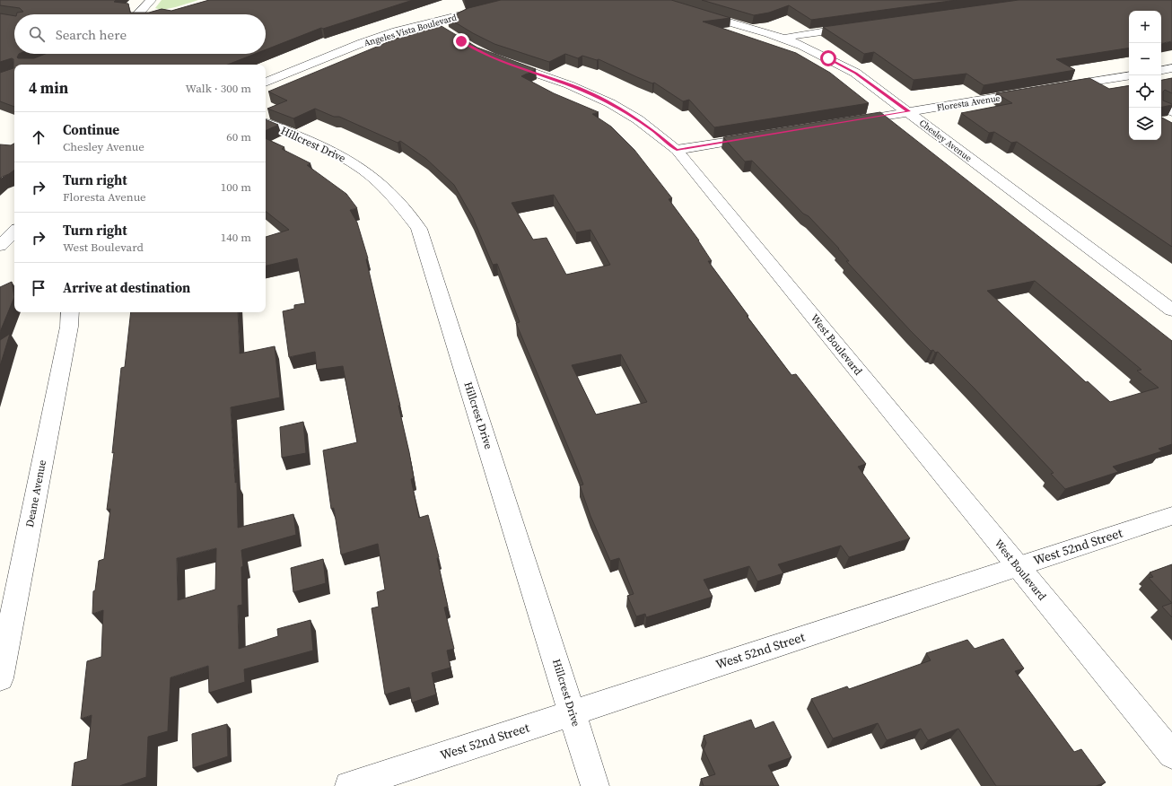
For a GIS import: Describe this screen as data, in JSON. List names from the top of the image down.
{
  "streets": {
    "street": [
      "Angeles Vista Boulevard",
      "Floresta Avenue",
      "Chesley Avenue",
      "Hillcrest Drive",
      "West Boulevard",
      "Deane Avenue",
      "West 52nd Street"
    ]
  },
  "crossings": [
    ["Floresta Avenue", "Chesley Avenue"],
    ["Hillcrest Drive", "West 52nd Street"],
    ["West Boulevard", "West 52nd Street"]
  ],
  "page": {
    "map_buttons": ["+", "−"],
    "search": "Search here",
    "heading": ["4 min", "Walk · 300 m"],
    "list": [
      ["Continue", "Chesley Avenue", "60 m"],
      ["Turn right", "Floresta Avenue", "100 m"],
      ["Turn right", "West Boulevard", "140 m"],
      "Arrive at destination"
    ]
  }
}
